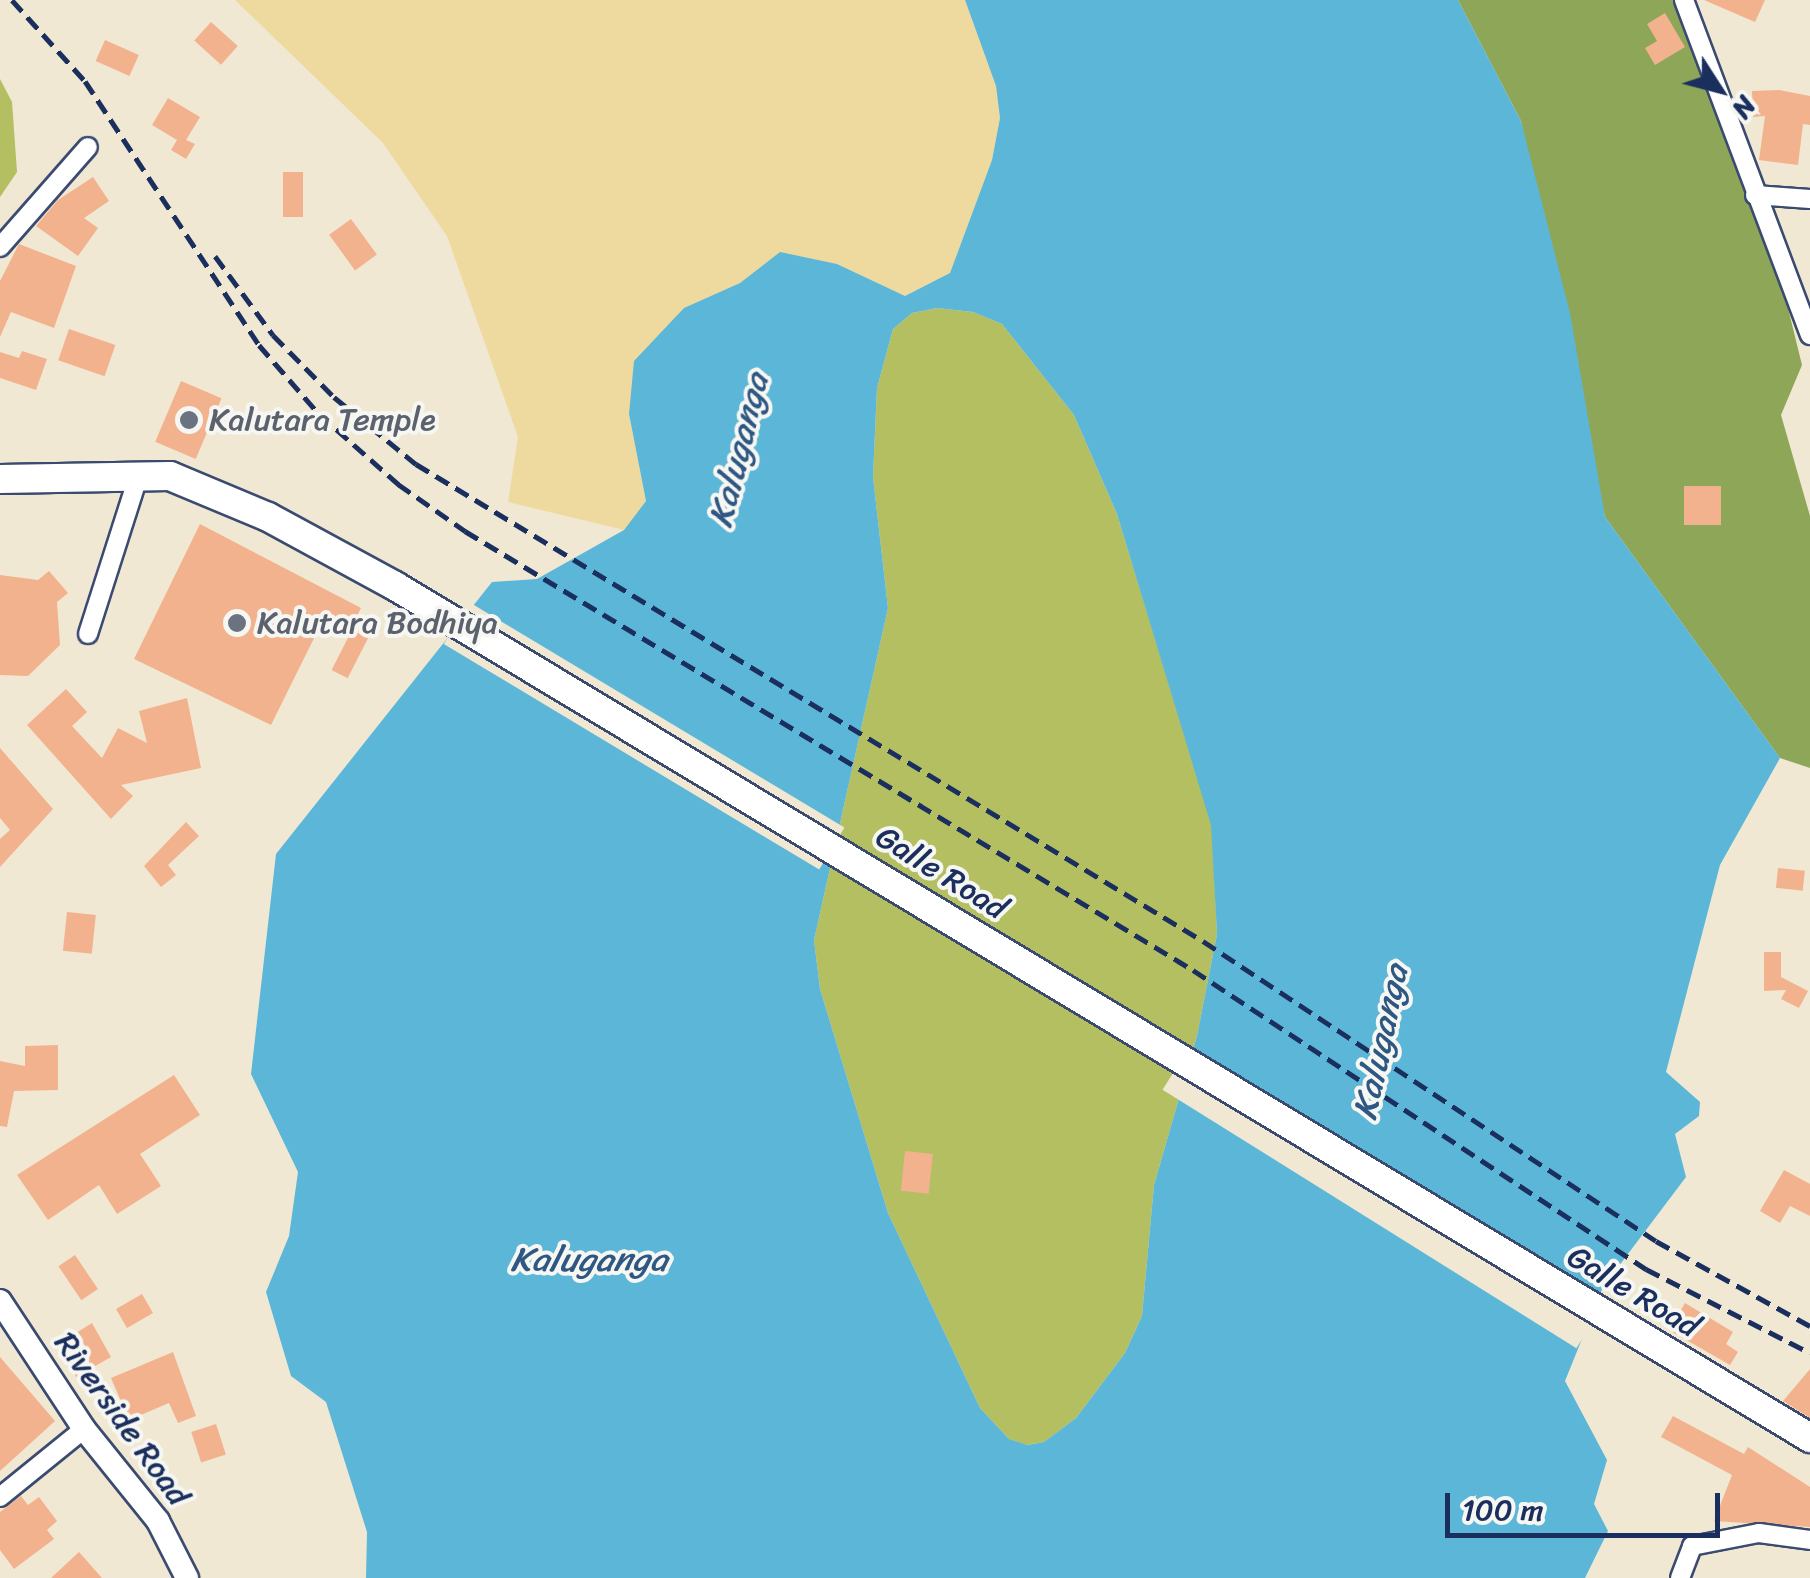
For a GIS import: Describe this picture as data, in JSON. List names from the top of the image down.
{
  "streets": {
    "highway": ["Galle Road"],
    "main road": ["Riverside Road"]
  },
  "water": ["Kaluganga"],
  "places": ["Kalutara Temple", "Kalutara Bodhiya"],
  "scale_bar": "100 m",
  "north": "bottom right"
}
